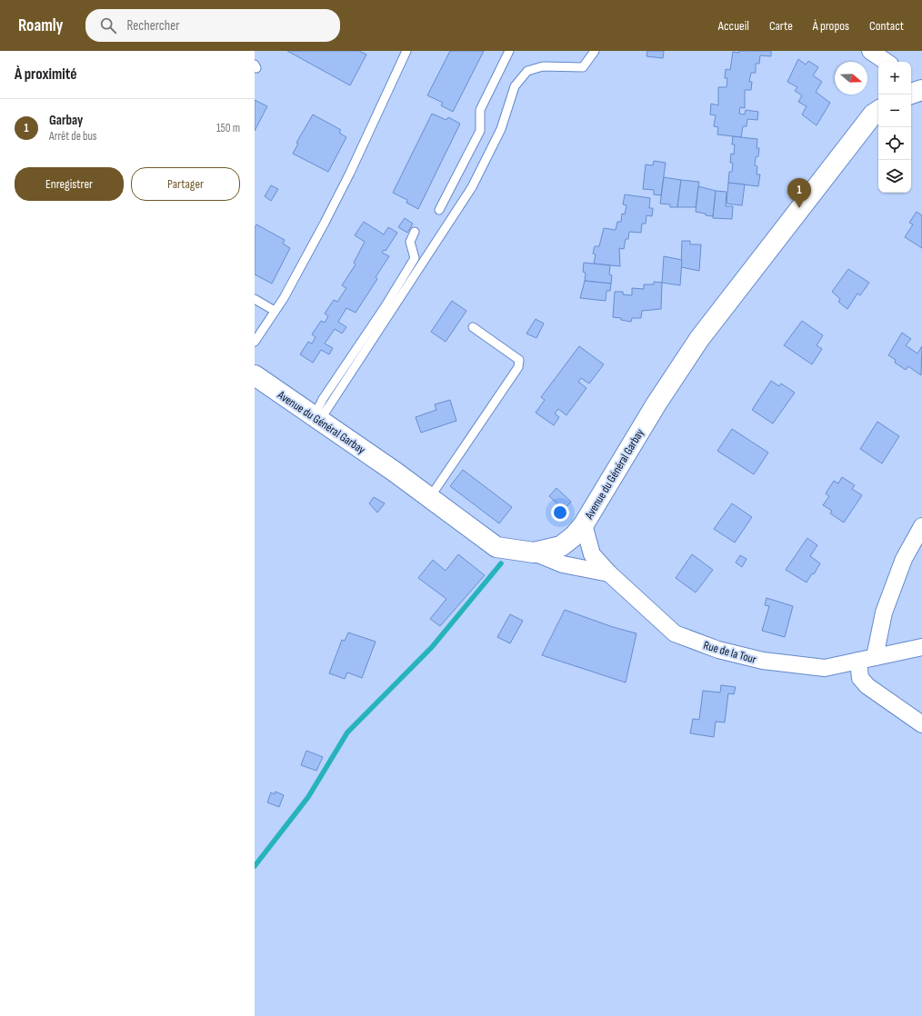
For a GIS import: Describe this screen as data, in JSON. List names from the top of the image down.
{
  "streets": {
    "main road": ["Avenue du Général Garbay"],
    "street": ["Rue de la Tour"]
  },
  "crossings": [
    ["Avenue du Général Garbay", "Rue de la Tour"]
  ],
  "north": "right",
  "page": {
    "header": "Roamly",
    "search": "Rechercher",
    "nav": [
      "Accueil",
      "Carte",
      "À propos",
      "Contact"
    ],
    "heading": "À proximité",
    "map_buttons": ["+", "−"],
    "list": [
      {
        "mark": "1",
        "name": "Garbay",
        "note": "Arrêt de bus",
        "value": "150 m"
      }
    ],
    "buttons": ["Enregistrer", "Partager"],
    "pins": "1"
  }
}
